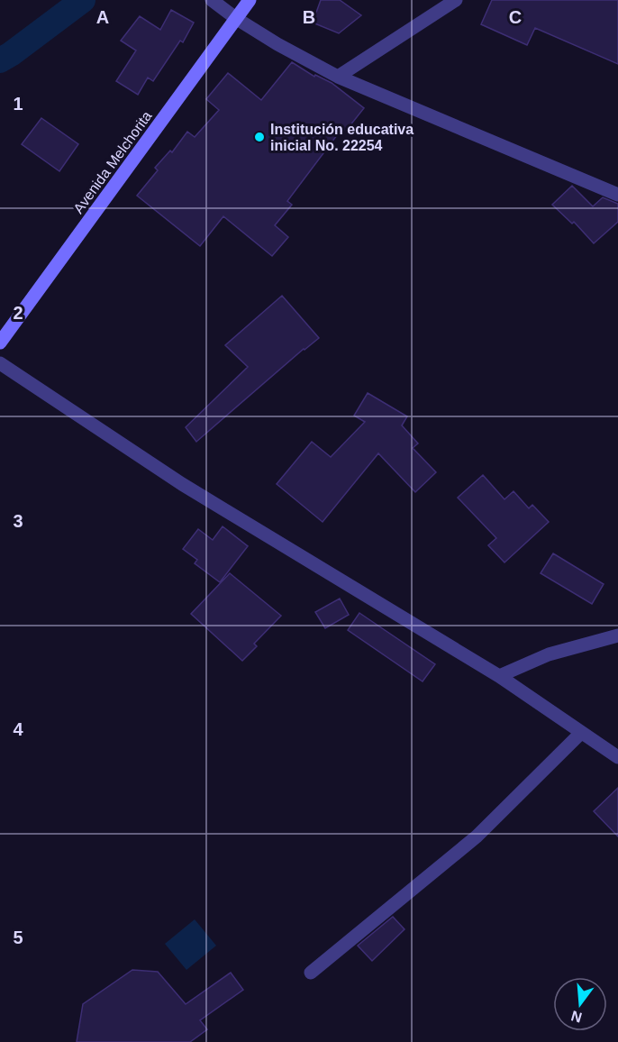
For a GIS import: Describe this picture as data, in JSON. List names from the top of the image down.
{
  "streets": {
    "main road": ["Avenida Melchorita"]
  },
  "places": ["Institución educativa inicial No. 22254"],
  "north": "bottom",
  "grid": {
    "columns": ["A", "B", "C"],
    "rows": [
      "1",
      "2",
      "3",
      "4",
      "5"
    ]
  }
}
